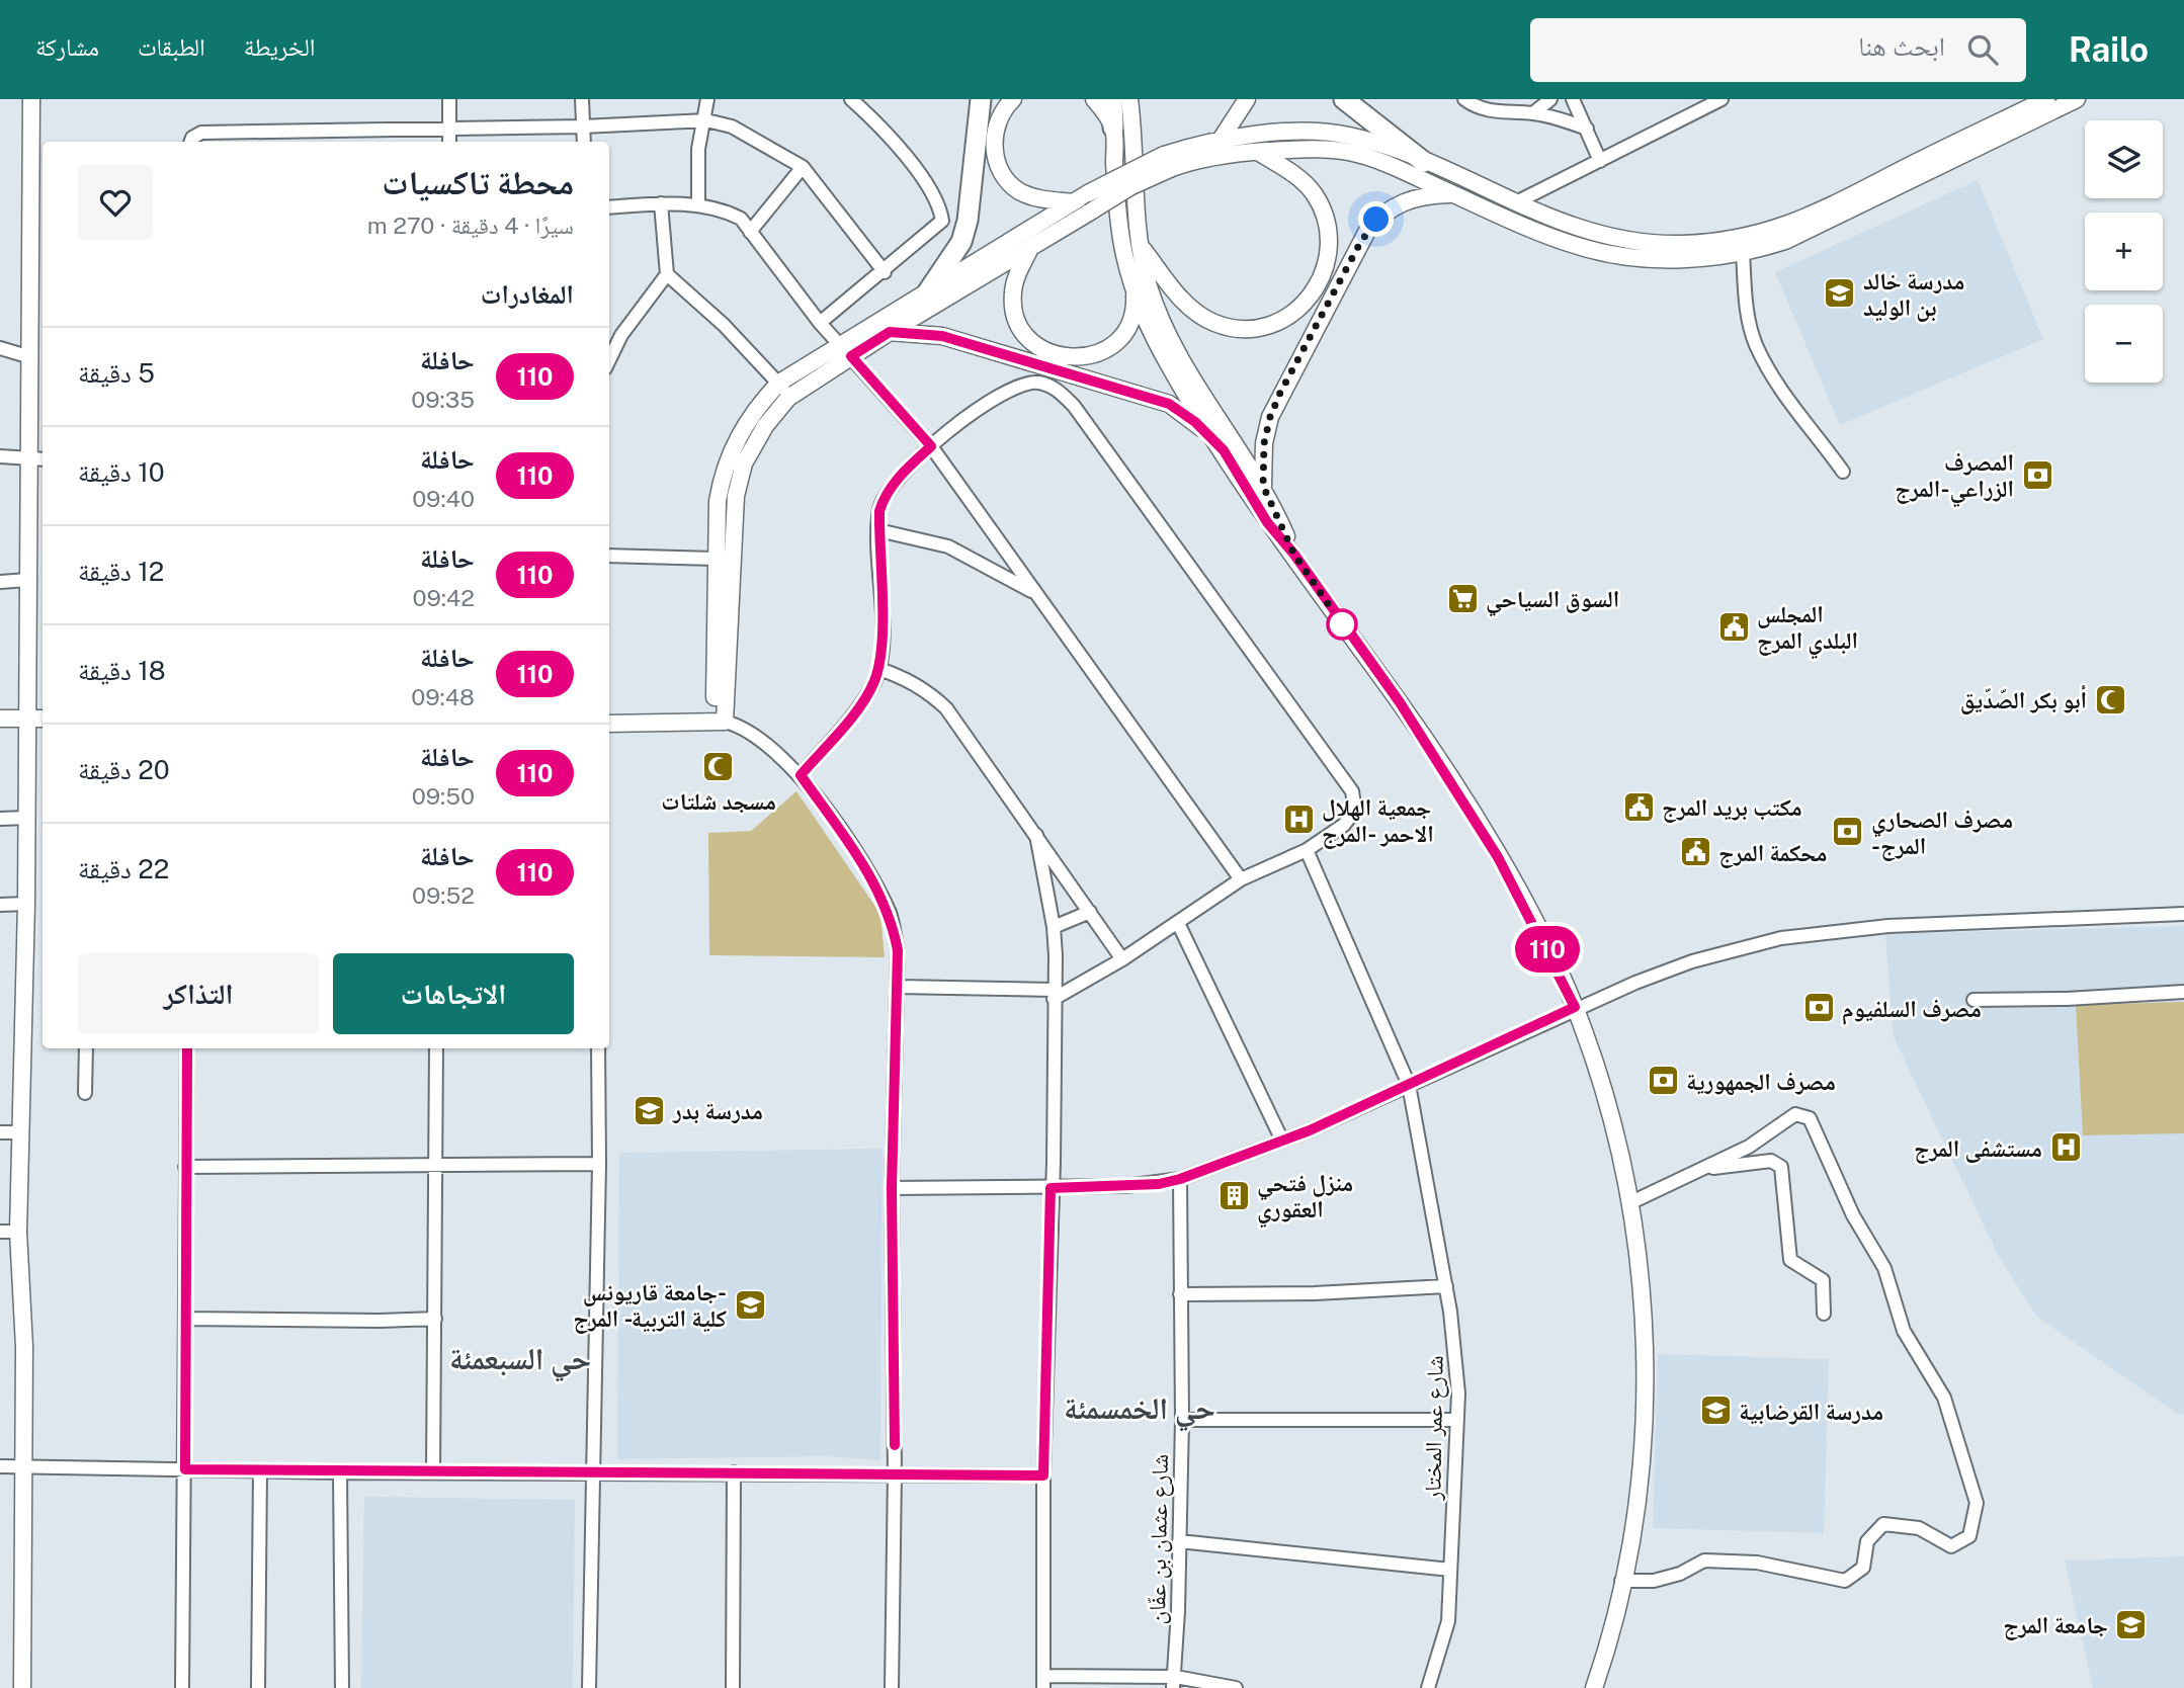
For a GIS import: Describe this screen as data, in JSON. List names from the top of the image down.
{
  "streets": {
    "street": ["شارع عمر المختار", "شارع عثمان بن عفّان"]
  },
  "districts": ["حي السبعمئة", "حي الخمسمئة"],
  "places": {
    "school or university": [
      "مدرسة خالد بن الوليد",
      "مدرسة بدر",
      "جامعة قاريونس- كلية التربية- المرج",
      "مدرسة القرضابية",
      "جامعة المرج"
    ],
    "bank": [
      "المصرف الزراعي-المرج",
      "مصرف الصحاري -المرج",
      "مصرف السلفيوم",
      "مصرف الجمهورية"
    ],
    "supermarket": ["السوق السياحي"],
    "public building": ["المجلس البلدي المرج", "مكتب بريد المرج", "محكمة المرج"],
    "mosque": ["أبو بكر الصّدّيق", "مسجد شلتات"],
    "hospital": ["جمعية الهلال الاحمر -المرج", "مستشفى المرج"],
    "building": ["منزل فتحي العقوري"]
  },
  "lines": ["bus line 110"],
  "page": {
    "header": "Railo",
    "search": "ابحث هنا",
    "nav": ["الخريطة", "الطبقات", "مشاركة"],
    "on_map": "110",
    "map_buttons": ["+", "−"],
    "heading": [
      ["محطة تاكسيات", "سيرًا · 4 دقيقة · 270 m"],
      "المغادرات"
    ],
    "list": [
      {
        "mark": "110",
        "name": "حافلة",
        "note": "09:35",
        "value": "5 دقيقة"
      },
      {
        "mark": "110",
        "name": "حافلة",
        "note": "09:40",
        "value": "10 دقيقة"
      },
      {
        "mark": "110",
        "name": "حافلة",
        "note": "09:42",
        "value": "12 دقيقة"
      },
      {
        "mark": "110",
        "name": "حافلة",
        "note": "09:48",
        "value": "18 دقيقة"
      },
      {
        "mark": "110",
        "name": "حافلة",
        "note": "09:50",
        "value": "20 دقيقة"
      },
      {
        "mark": "110",
        "name": "حافلة",
        "note": "09:52",
        "value": "22 دقيقة"
      }
    ],
    "buttons": ["الاتجاهات", "التذاكر"]
  }
}
